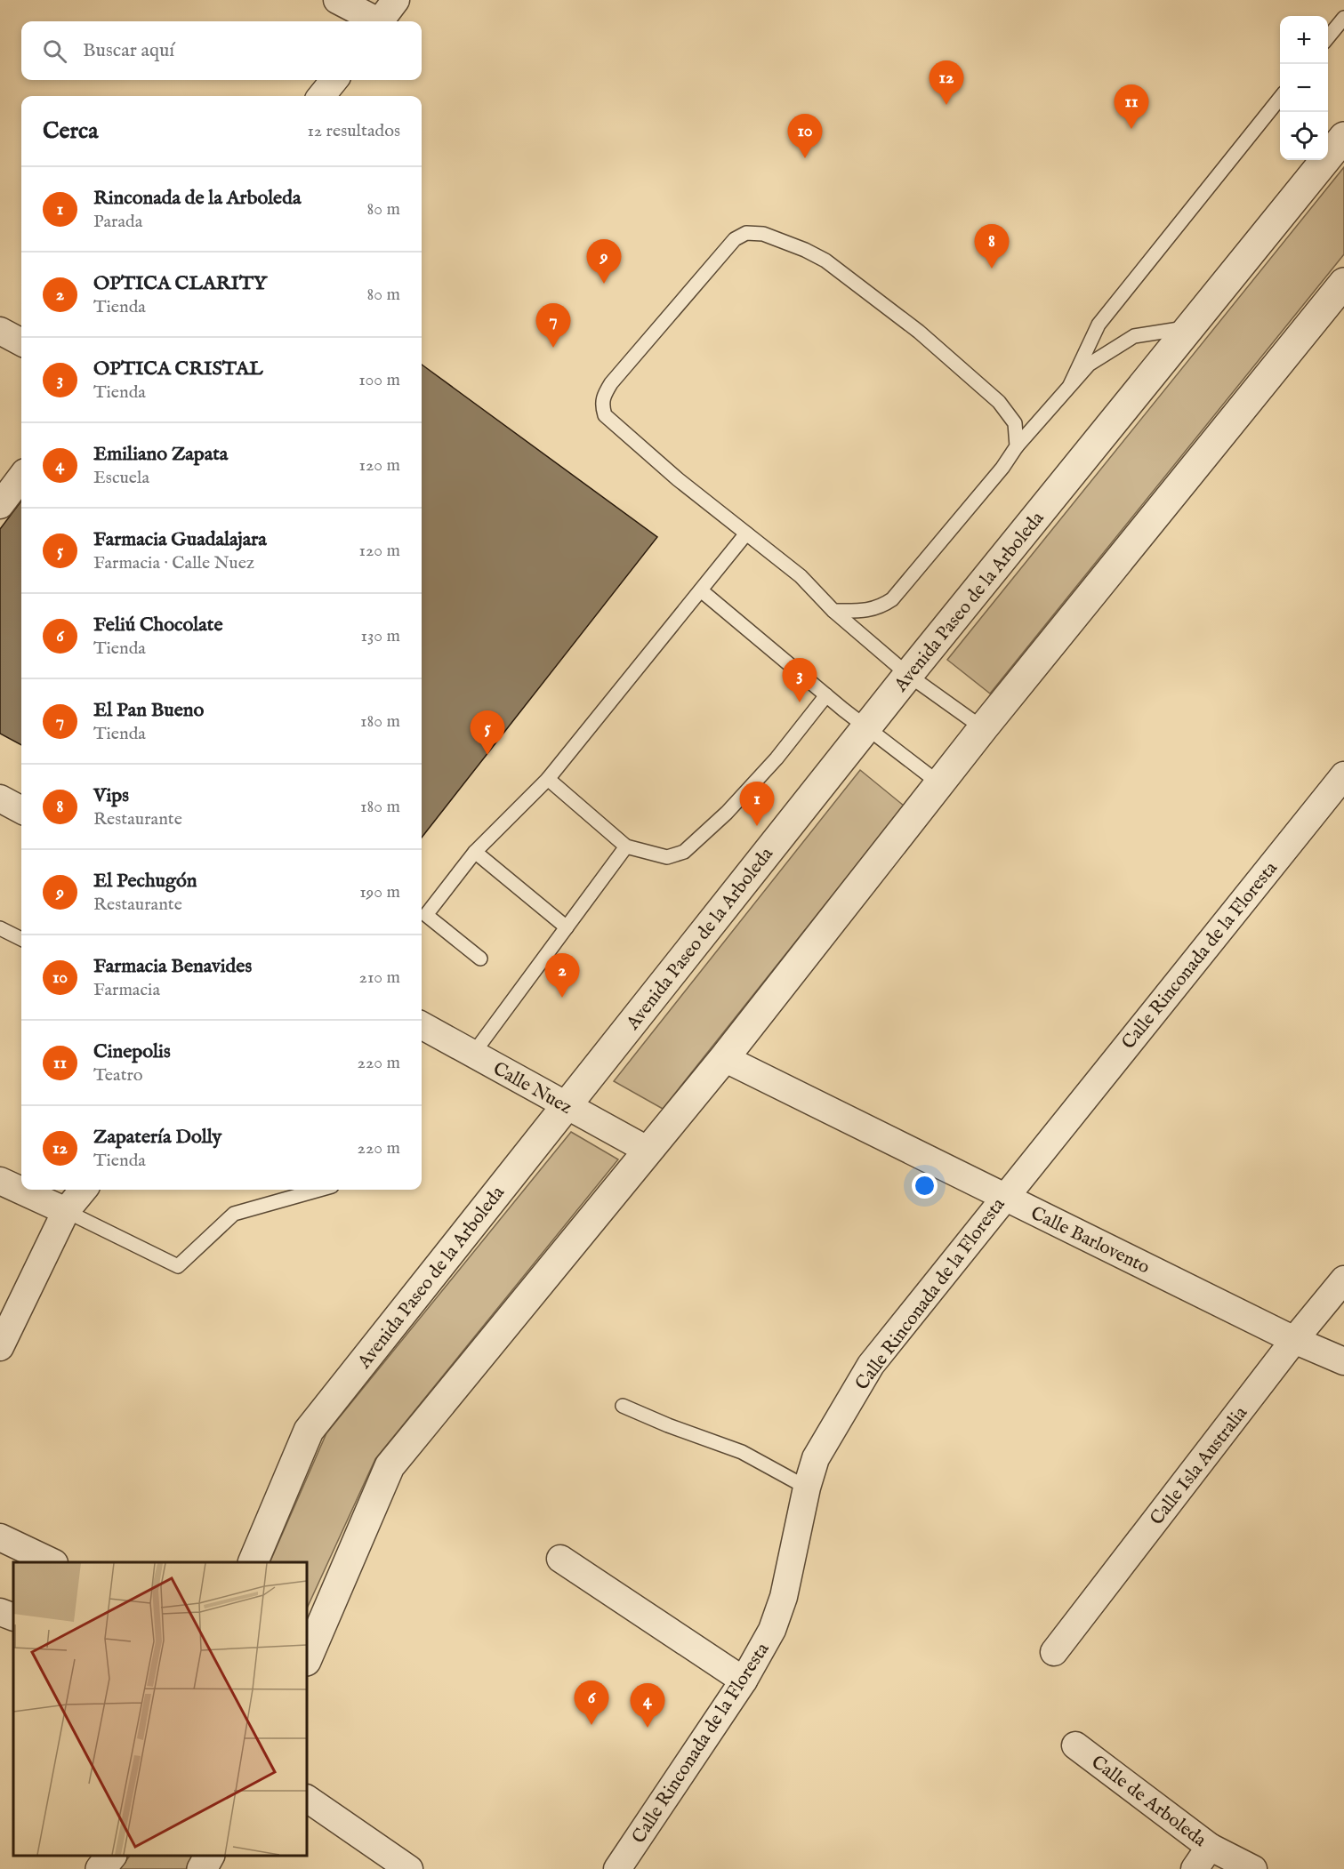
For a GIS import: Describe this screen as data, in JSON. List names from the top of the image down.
{
  "streets": {
    "street": [
      "Avenida Paseo de la Arboleda",
      "Calle Rinconada de la Floresta",
      "Calle Nuez",
      "Calle Barlovento",
      "Calle Isla Australia",
      "Calle de Arboleda"
    ]
  },
  "crossings": [
    ["Avenida Paseo de la Arboleda", "Calle Nuez"],
    ["Calle Rinconada de la Floresta", "Calle Barlovento"],
    ["Calle Barlovento", "Calle Isla Australia"]
  ],
  "page": {
    "map_buttons": ["+", "−"],
    "search": "Buscar aquí",
    "pins": [
      "12",
      "11",
      "10",
      "8",
      "9",
      "7",
      "3",
      "5",
      "1",
      "2",
      "6",
      "4"
    ],
    "heading": ["Cerca", "12 resultados"],
    "list": [
      {
        "mark": "1",
        "name": "Rinconada de la Arboleda",
        "note": "Parada",
        "value": "80 m"
      },
      {
        "mark": "2",
        "name": "OPTICA CLARITY",
        "note": "Tienda",
        "value": "80 m"
      },
      {
        "mark": "3",
        "name": "OPTICA CRISTAL",
        "note": "Tienda",
        "value": "100 m"
      },
      {
        "mark": "4",
        "name": "Emiliano Zapata",
        "note": "Escuela",
        "value": "120 m"
      },
      {
        "mark": "5",
        "name": "Farmacia Guadalajara",
        "note": "Farmacia · Calle Nuez",
        "value": "120 m"
      },
      {
        "mark": "6",
        "name": "Feliú Chocolate",
        "note": "Tienda",
        "value": "130 m"
      },
      {
        "mark": "7",
        "name": "El Pan Bueno",
        "note": "Tienda",
        "value": "180 m"
      },
      {
        "mark": "8",
        "name": "Vips",
        "note": "Restaurante",
        "value": "180 m"
      },
      {
        "mark": "9",
        "name": "El Pechugón",
        "note": "Restaurante",
        "value": "190 m"
      },
      {
        "mark": "10",
        "name": "Farmacia Benavides",
        "note": "Farmacia",
        "value": "210 m"
      },
      {
        "mark": "11",
        "name": "Cinepolis",
        "note": "Teatro",
        "value": "220 m"
      },
      {
        "mark": "12",
        "name": "Zapatería Dolly",
        "note": "Tienda",
        "value": "220 m"
      }
    ]
  }
}
